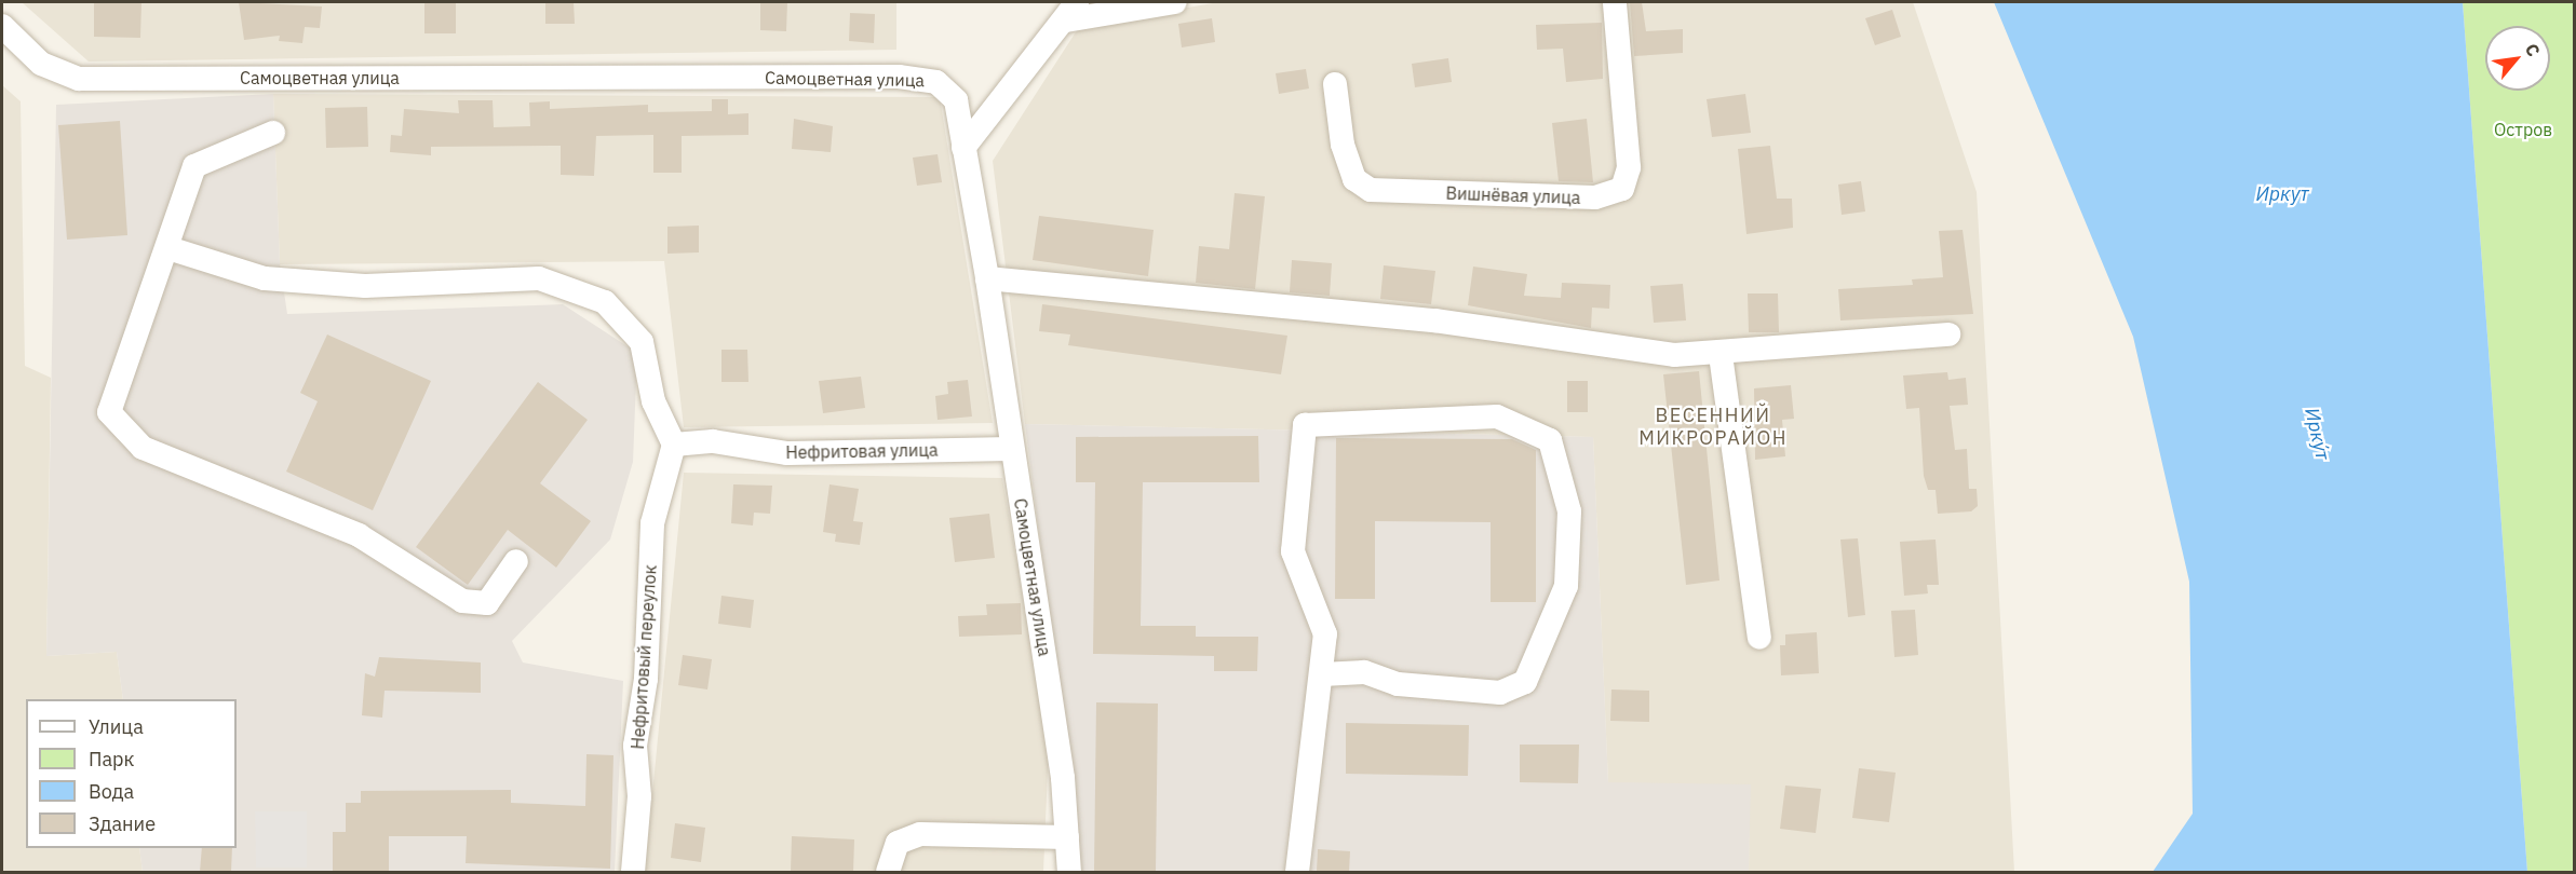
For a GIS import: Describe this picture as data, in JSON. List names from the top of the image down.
{
  "streets": {
    "street": [
      "Самоцветная улица",
      "Вишнёвая улица",
      "Нефритовая улица",
      "Нефритовый переулок"
    ]
  },
  "crossings": [
    ["Самоцветная улица", "Нефритовая улица"],
    ["Нефритовая улица", "Нефритовый переулок"]
  ],
  "districts": ["ВЕСЕННИЙ МИКРОРАЙОН"],
  "water": ["Иркут", "Ирку́т"],
  "parks": ["Остров"],
  "legend": [
    "Улица",
    "Парк",
    "Вода",
    "Здание"
  ],
  "north": "top right"
}
